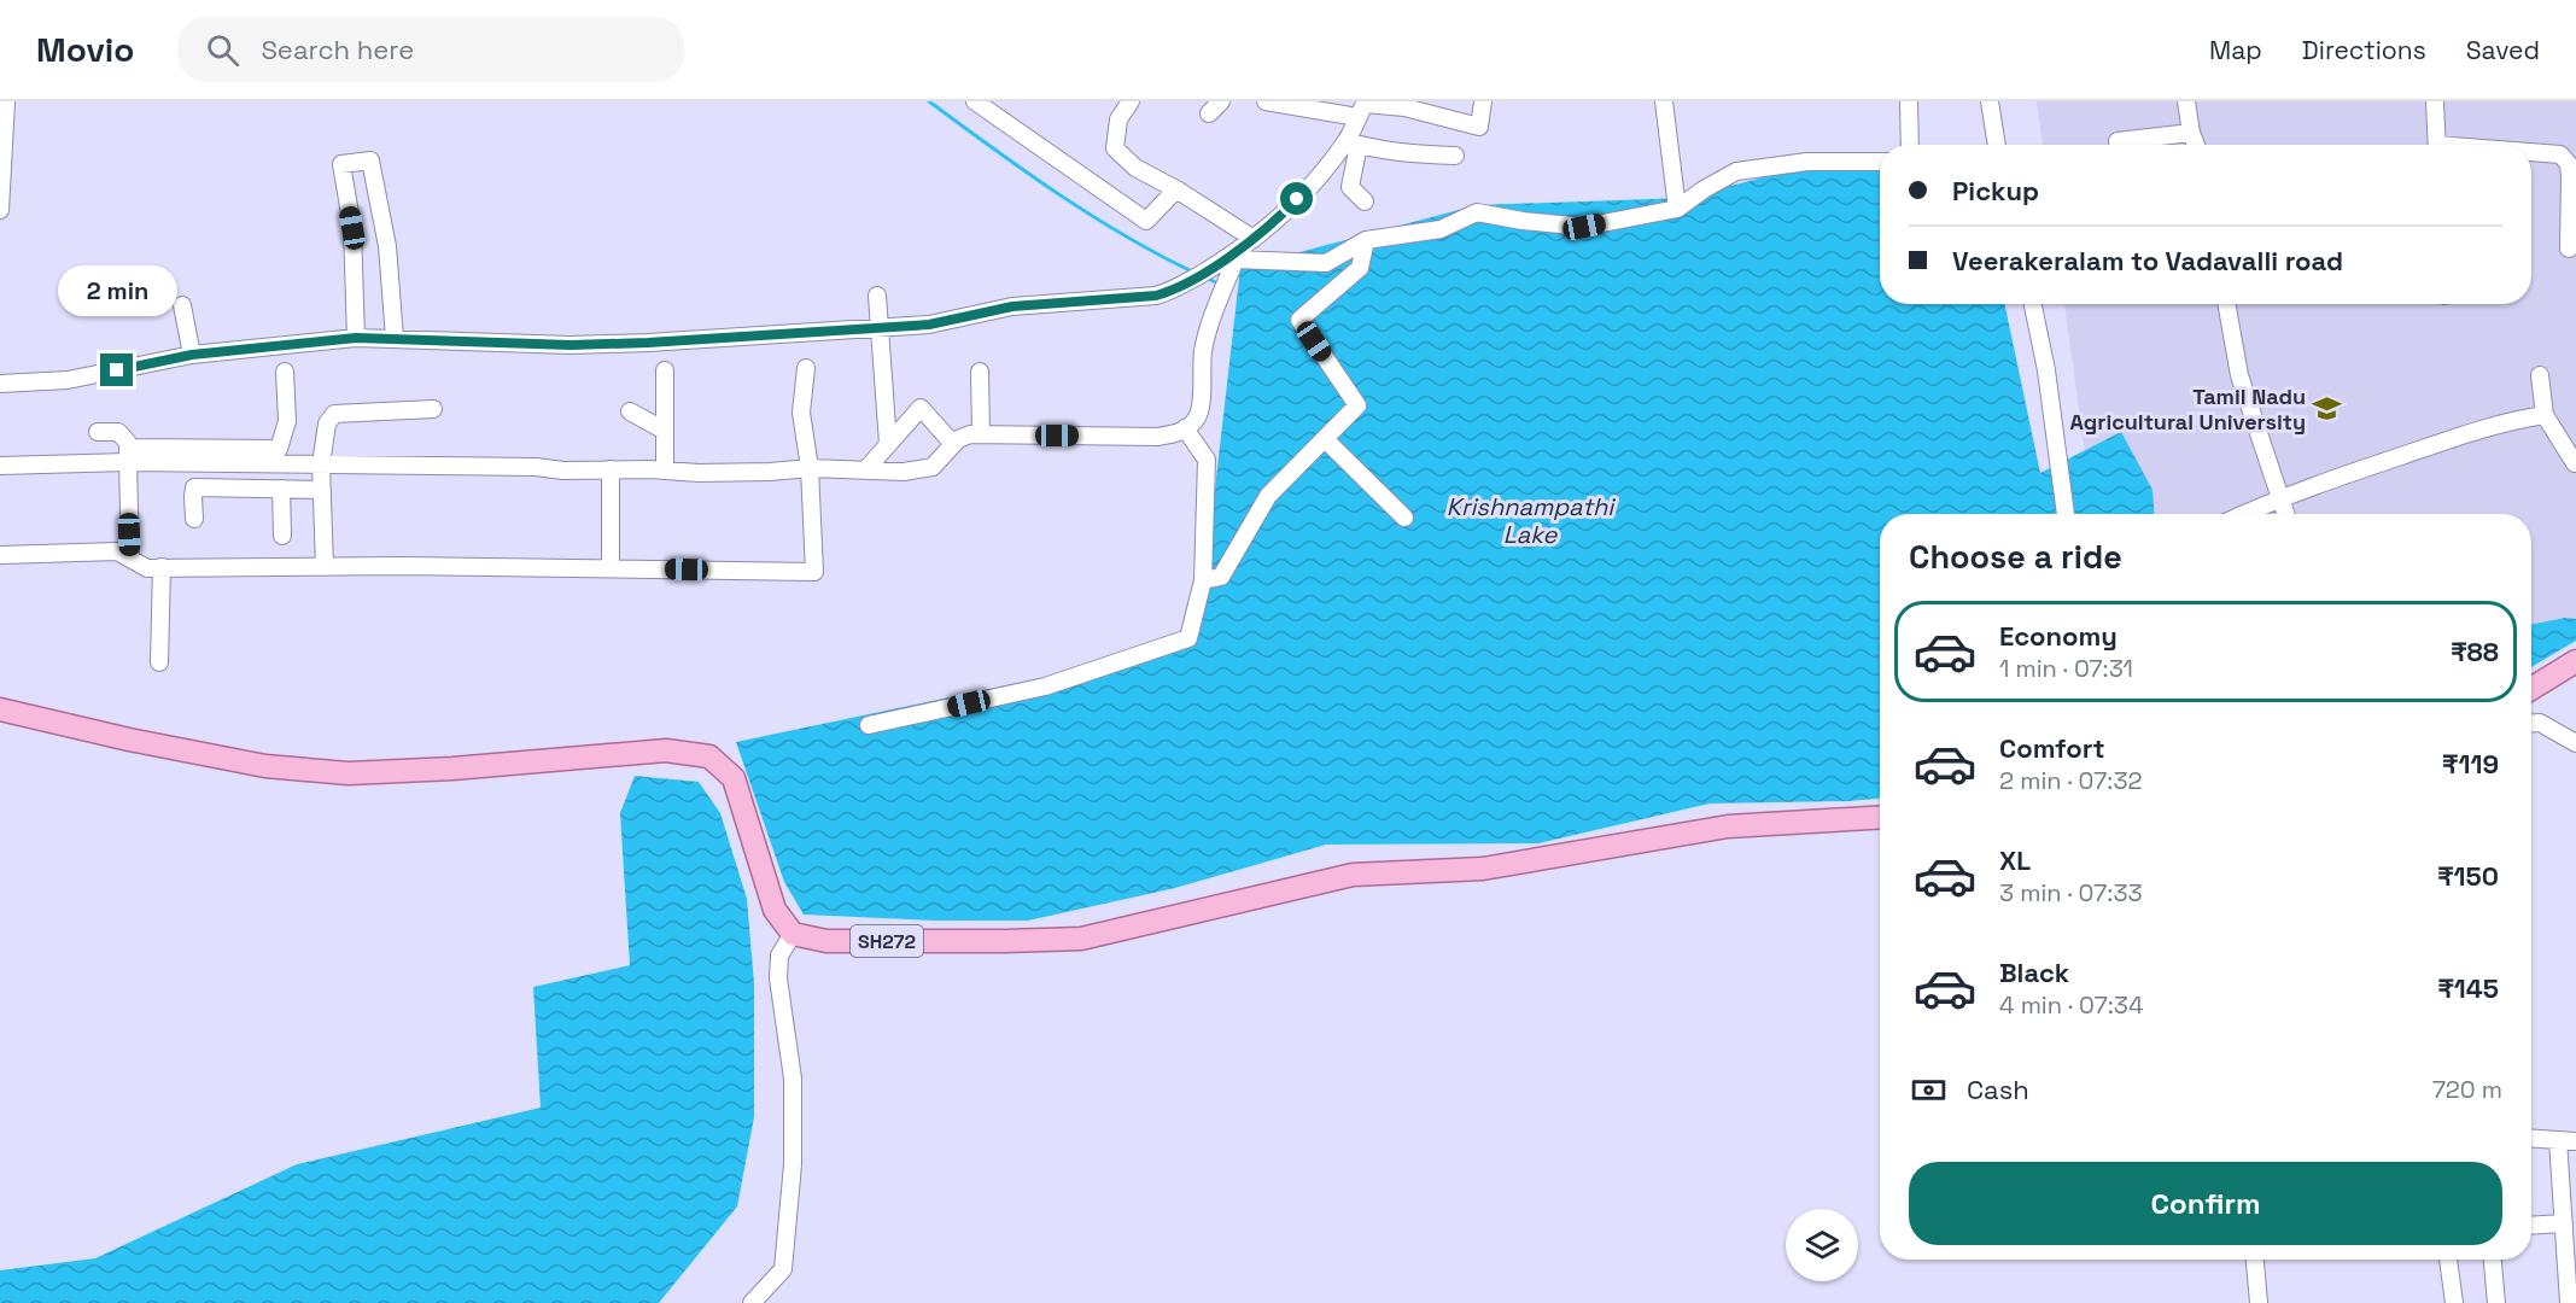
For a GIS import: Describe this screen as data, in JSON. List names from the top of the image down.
{
  "streets": {
    "main road": ["SH272"]
  },
  "water": ["Krishnampathi Lake"],
  "places": {
    "school or university": ["Tamil Nadu Agricultural University"]
  },
  "page": {
    "header": "Movio",
    "search": "Search here",
    "nav": ["Map", "Directions", "Saved"],
    "banner": ["Pickup", "Veerakeralam to Vadavalli road"],
    "bubble": "2 min",
    "heading": "Choose a ride",
    "list": [
      {
        "name": "Economy",
        "note": "1 min · 07:31",
        "value": "₹88"
      },
      {
        "name": "Comfort",
        "note": "2 min · 07:32",
        "value": "₹119"
      },
      {
        "name": "XL",
        "note": "3 min · 07:33",
        "value": "₹150"
      },
      {
        "name": "Black",
        "note": "4 min · 07:34",
        "value": "₹145"
      }
    ],
    "pay": ["Cash", "720 m"],
    "buttons": "Confirm"
  }
}
